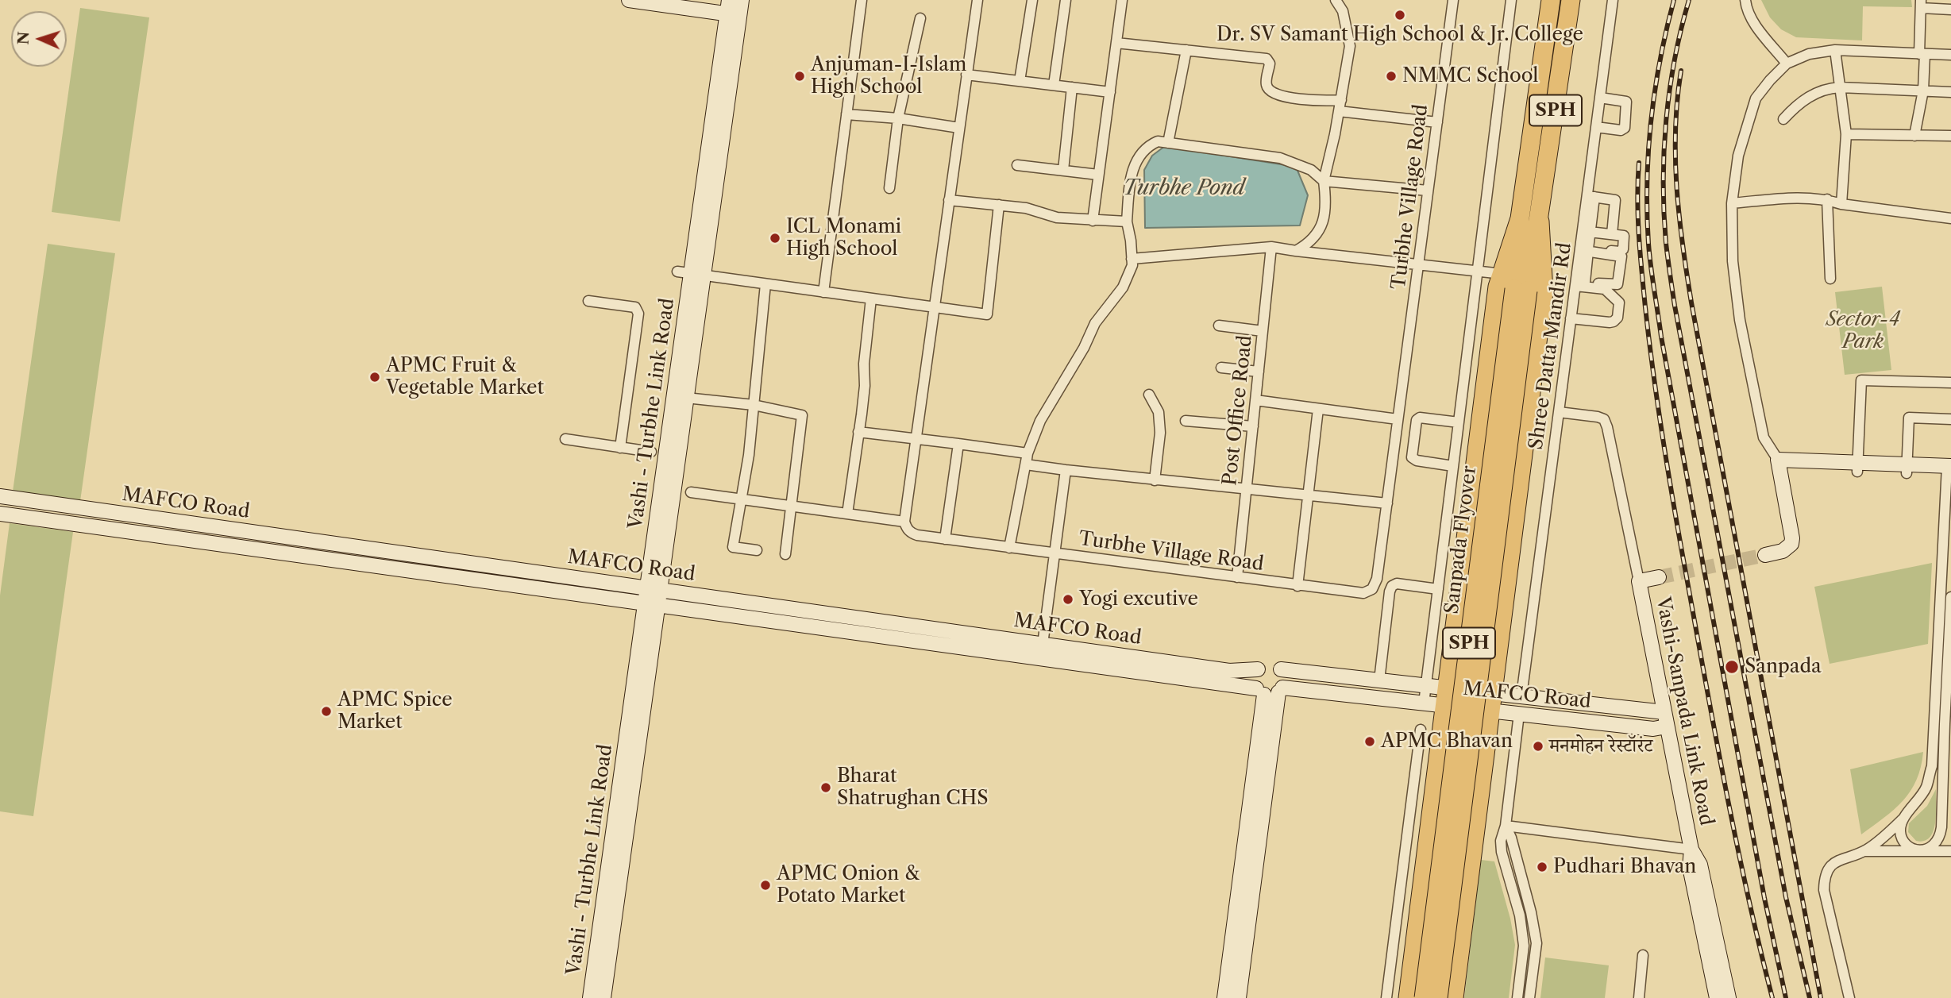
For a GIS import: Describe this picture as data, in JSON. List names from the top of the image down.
{
  "streets": {
    "highway": ["SPH", "Sanpada Flyover"],
    "main road": ["Vashi - Turbhe Link Road", "MAFCO Road", "Vashi-Sanpada Link Road"],
    "street": ["Turbhe Village Road", "Shree Datta Mandir Rd", "Post Office Road"]
  },
  "crossings": [
    ["SPH", "Sanpada Flyover"],
    ["Turbhe Village Road", "Post Office Road"],
    ["Shree Datta Mandir Rd", "MAFCO Road"],
    ["Vashi - Turbhe Link Road", "MAFCO Road"],
    ["MAFCO Road", "Vashi-Sanpada Link Road"]
  ],
  "water": ["Turbhe Pond"],
  "parks": ["Sector-4 Park"],
  "places": [
    "Dr. SV Samant High School & Jr. College",
    "Anjuman-I-Islam High School",
    "NMMC School",
    "ICL Monami High School",
    "APMC Fruit & Vegetable Market",
    "Yogi excutive",
    "Sanpada",
    "APMC Spice Market",
    "APMC Bhavan",
    "मनमोहन रेस्टॉरंट",
    "Bharat Shatrughan CHS",
    "Pudhari Bhavan",
    "APMC Onion & Potato Market"
  ],
  "north": "left"
}
